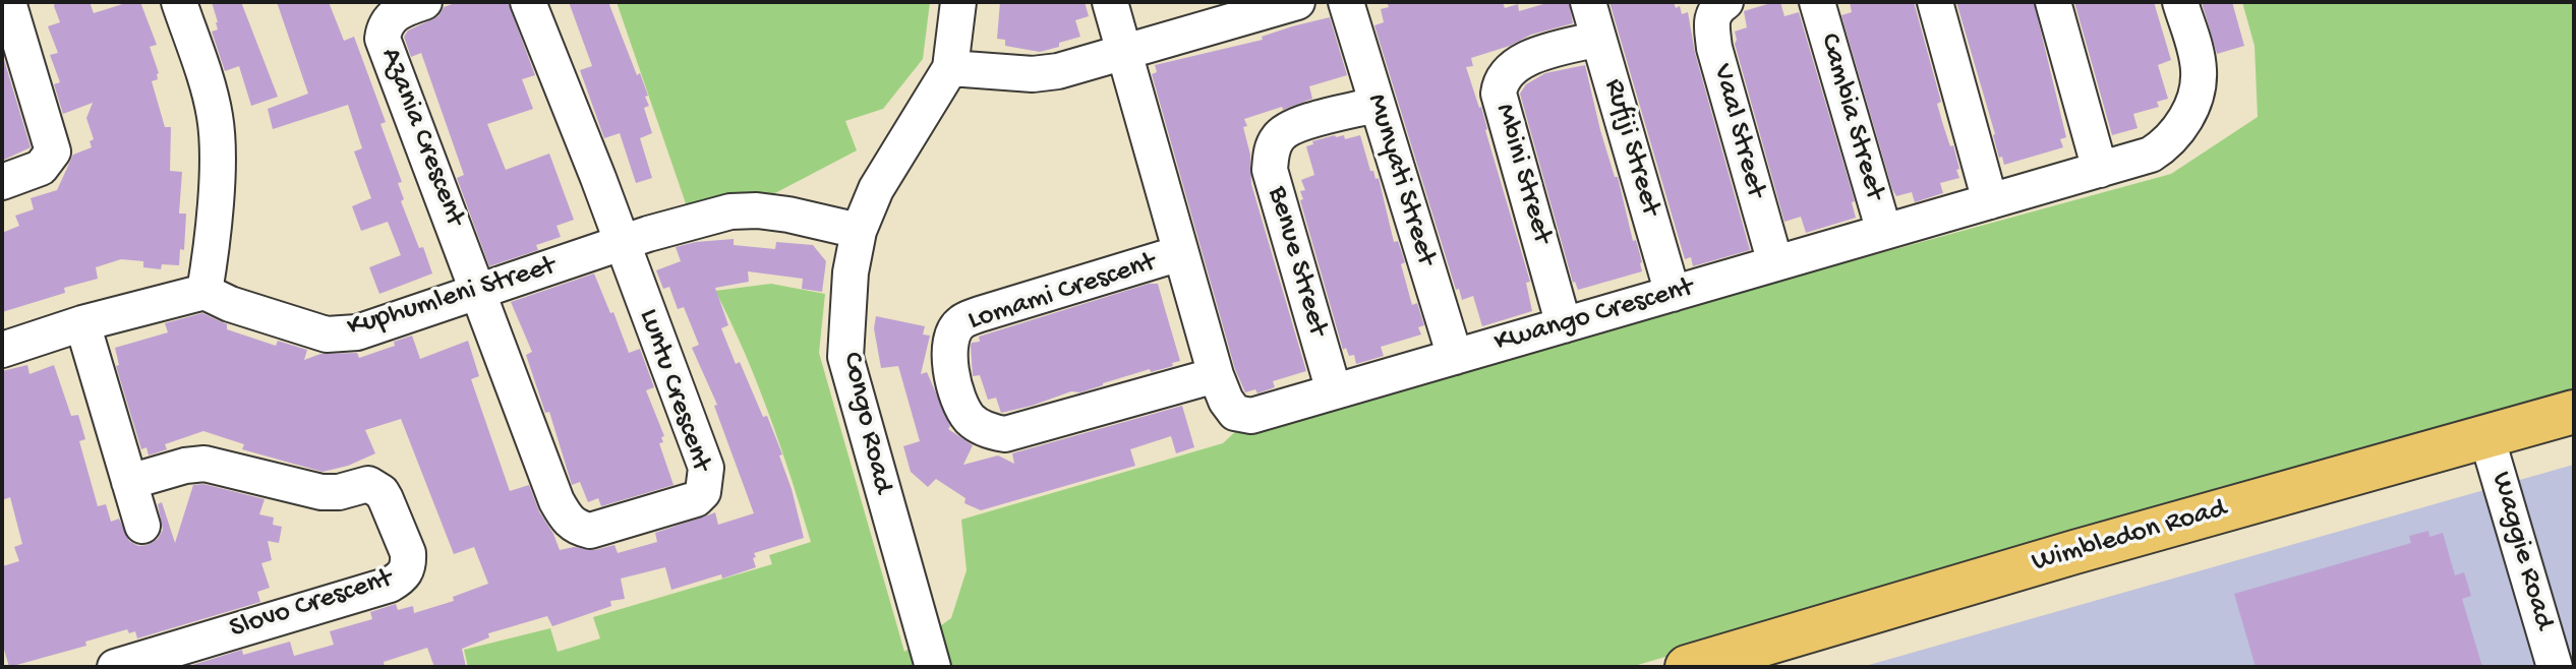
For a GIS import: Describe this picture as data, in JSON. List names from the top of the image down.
{
  "streets": {
    "main road": ["Wimbledon Road"],
    "street": [
      "Cambia Street",
      "Vaal Street",
      "Azania Crescent",
      "Rufiji Street",
      "Mbini Street",
      "Munyati Street",
      "Benue Street",
      "Lomami Crescent",
      "Kuphumleni Street",
      "Kwango Crescent",
      "Luntu Crescent",
      "Congo Road",
      "Waggie Road",
      "Slovo Crescent"
    ]
  },
  "crossings": [
    ["Cambia Street", "Kwango Crescent"],
    ["Vaal Street", "Kwango Crescent"],
    ["Azania Crescent", "Kuphumleni Street"],
    ["Azania Crescent", "Luntu Crescent"],
    ["Rufiji Street", "Mbini Street"],
    ["Rufiji Street", "Kwango Crescent"],
    ["Mbini Street", "Kwango Crescent"],
    ["Munyati Street", "Benue Street"],
    ["Munyati Street", "Kwango Crescent"],
    ["Benue Street", "Kwango Crescent"],
    ["Lomami Crescent", "Kwango Crescent"],
    ["Kuphumleni Street", "Luntu Crescent"],
    ["Kuphumleni Street", "Congo Road"],
    ["Wimbledon Road", "Waggie Road"]
  ]
}
